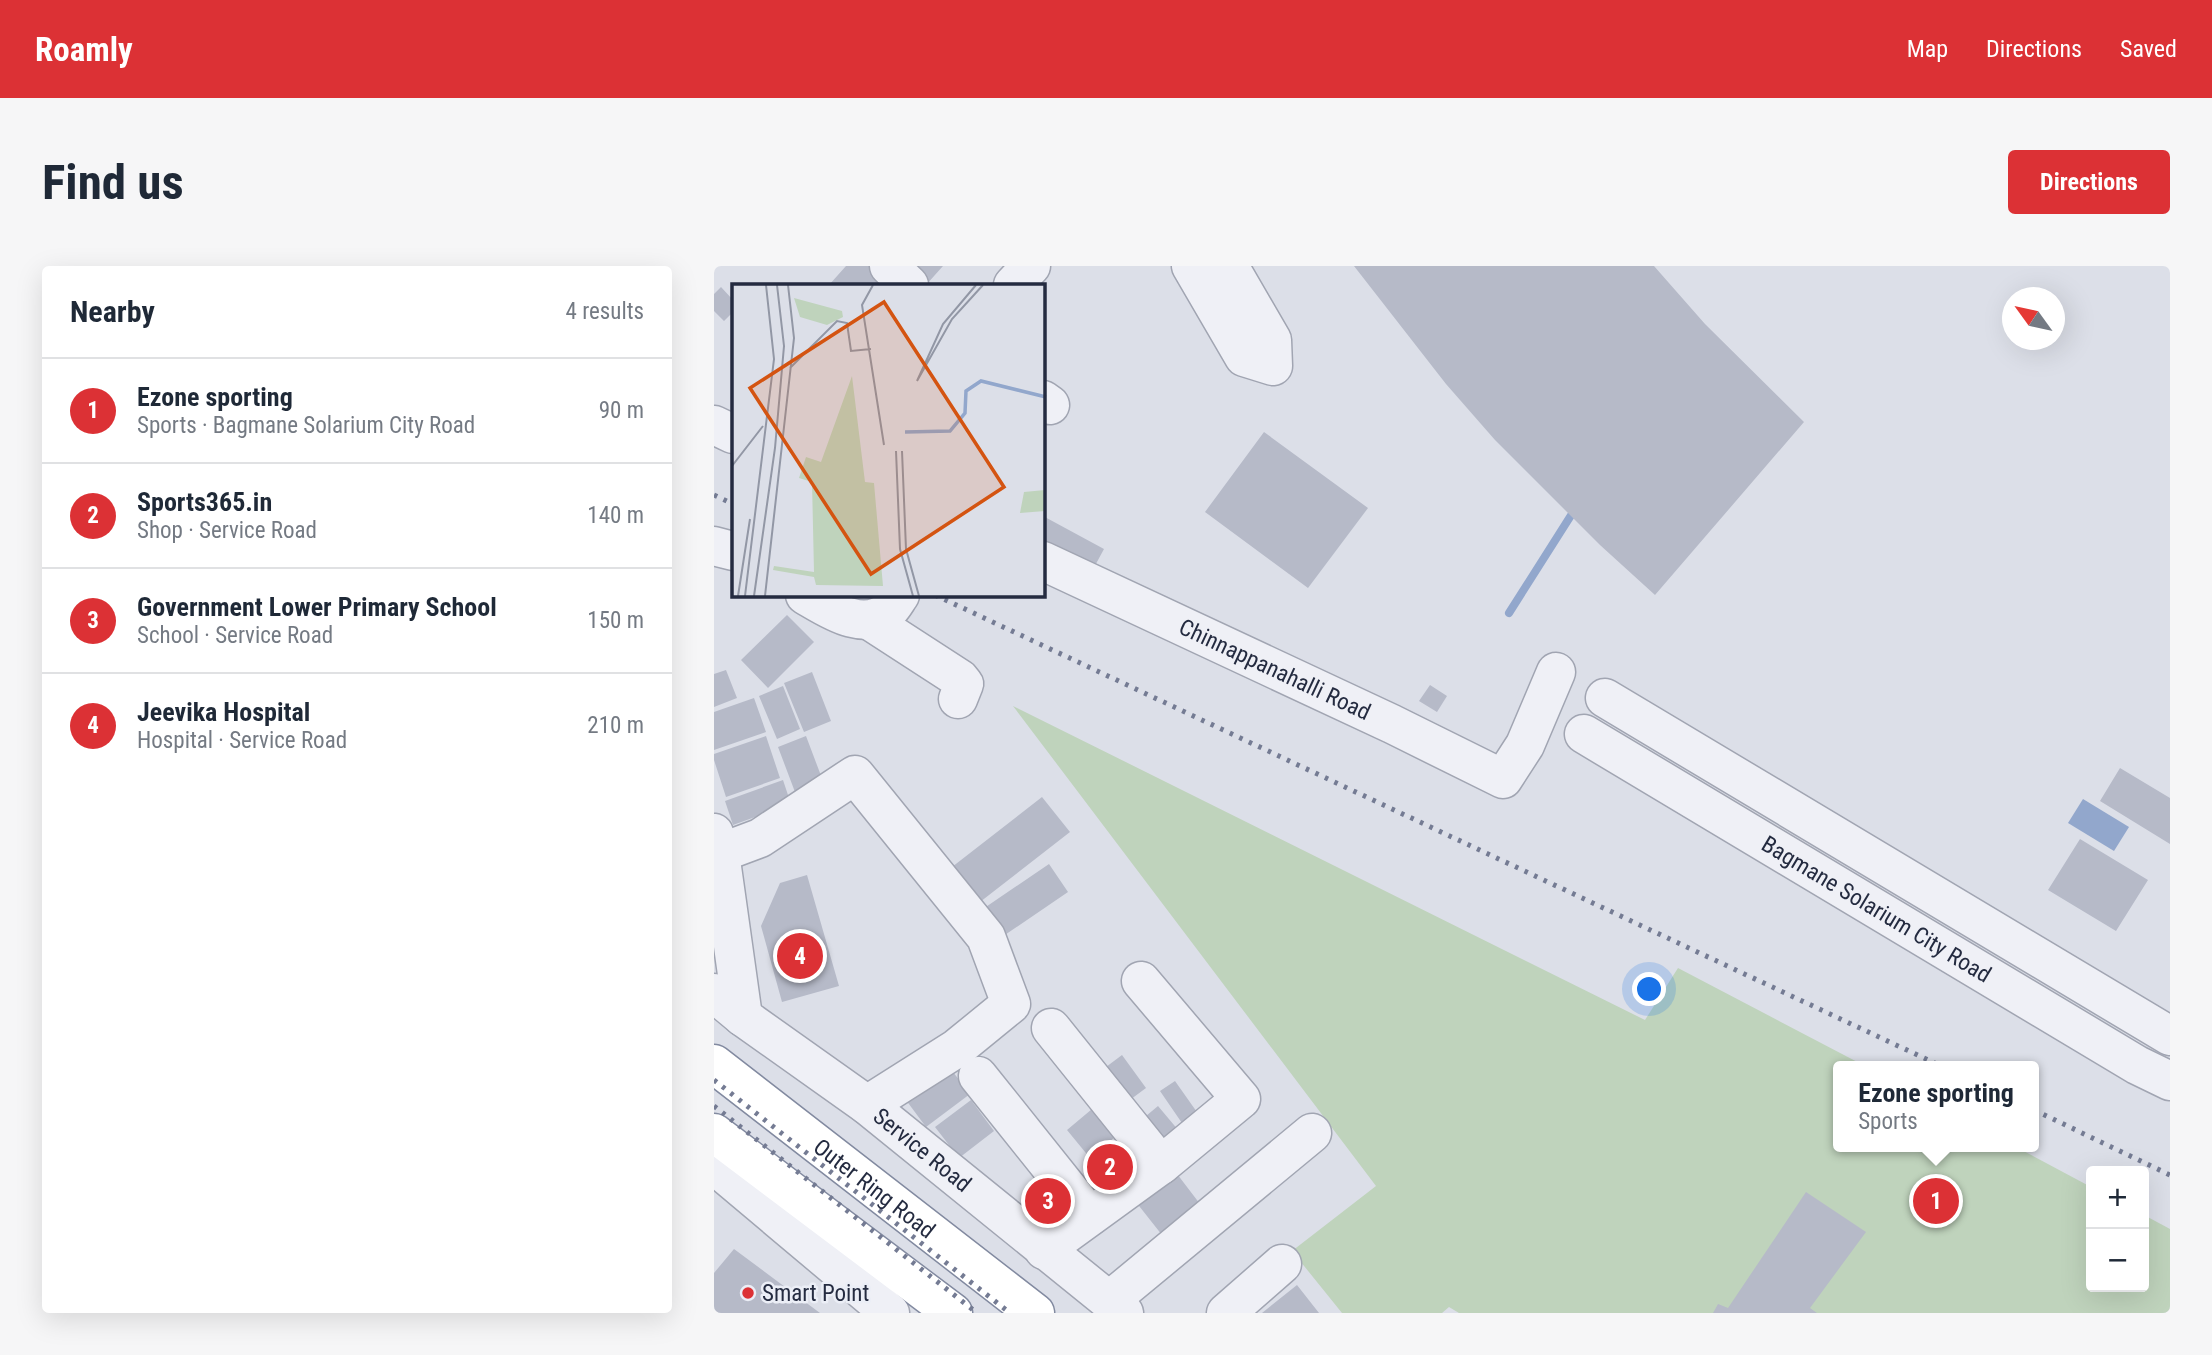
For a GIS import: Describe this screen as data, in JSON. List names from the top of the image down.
{
  "streets": {
    "highway": ["Outer Ring Road"],
    "street": ["Chinnappanahalli Road", "Bagmane Solarium City Road", "Service Road"]
  },
  "places": ["Smart Point"],
  "north": "top left",
  "page": {
    "header": "Roamly",
    "nav": ["Map", "Directions", "Saved"],
    "buttons": "Directions",
    "title": "Find us",
    "heading": ["Nearby", "4 results"],
    "list": [
      {
        "mark": "1",
        "name": "Ezone sporting",
        "note": "Sports · Bagmane Solarium City Road",
        "value": "90 m"
      },
      {
        "mark": "2",
        "name": "Sports365.in",
        "note": "Shop · Service Road",
        "value": "140 m"
      },
      {
        "mark": "3",
        "name": "Government Lower Primary School",
        "note": "School · Service Road",
        "value": "150 m"
      },
      {
        "mark": "4",
        "name": "Jeevika Hospital",
        "note": "Hospital · Service Road",
        "value": "210 m"
      }
    ],
    "pins": [
      "4",
      "2",
      "1",
      "3"
    ],
    "popup": ["Ezone sporting", "Sports"],
    "map_buttons": ["+", "−"]
  }
}
